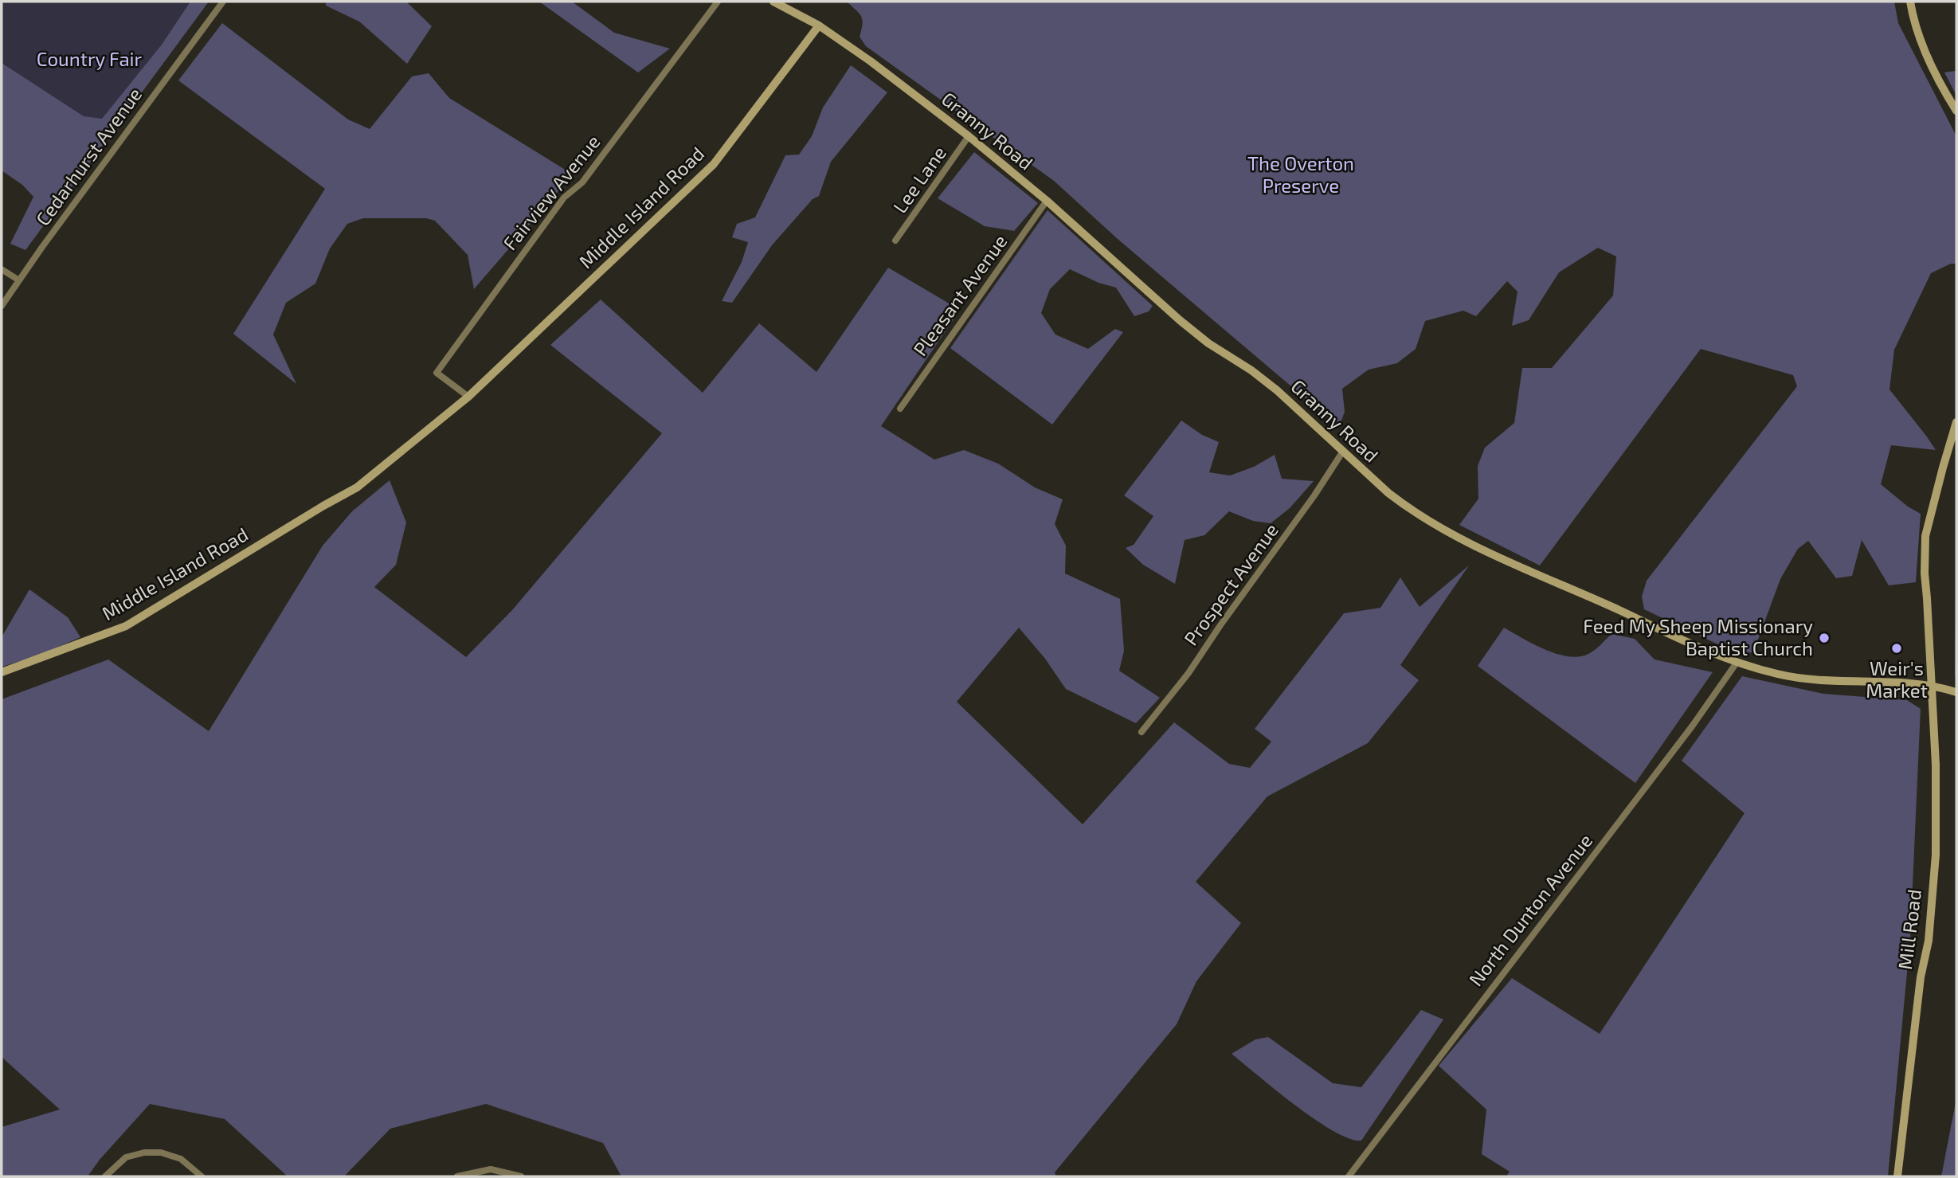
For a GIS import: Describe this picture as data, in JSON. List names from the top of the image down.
{
  "streets": {
    "street": [
      "Granny Road",
      "Cedarhurst Avenue",
      "Lee Lane",
      "Fairview Avenue",
      "Middle Island Road",
      "Pleasant Avenue",
      "Prospect Avenue",
      "North Dunton Avenue",
      "Mill Road"
    ]
  },
  "crossings": [
    ["Granny Road", "Lee Lane"],
    ["Granny Road", "Middle Island Road"],
    ["Granny Road", "Pleasant Avenue"],
    ["Granny Road", "Prospect Avenue"],
    ["Granny Road", "North Dunton Avenue"],
    ["Granny Road", "Mill Road"],
    ["Fairview Avenue", "Middle Island Road"]
  ],
  "parks": ["Country Fair", "The Overton Preserve"],
  "places": ["Feed My Sheep Missionary Baptist Church", "Weir's Market"]
}
